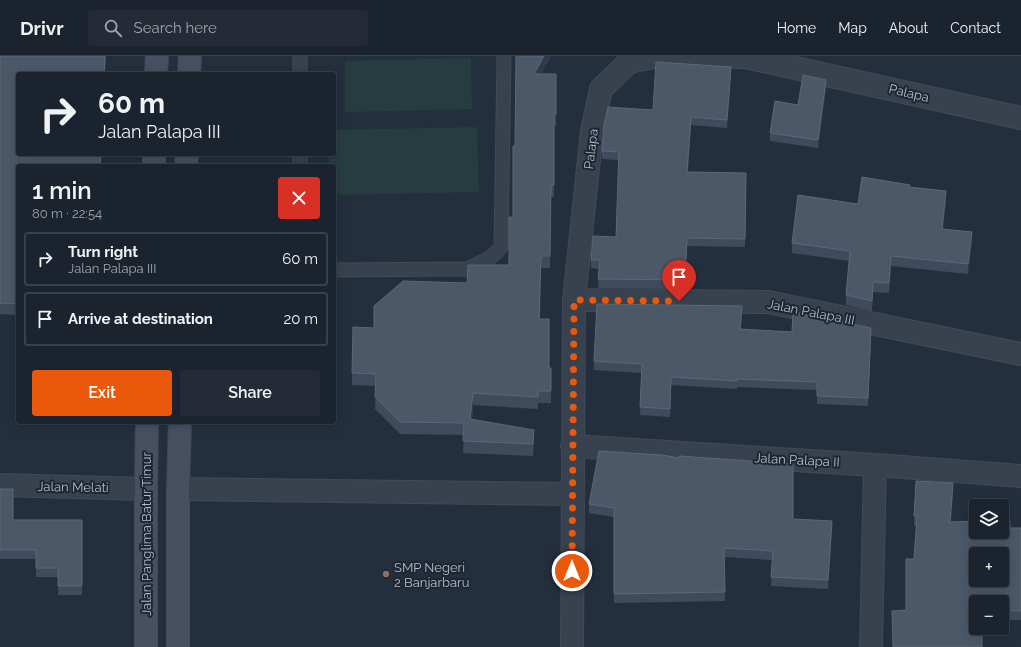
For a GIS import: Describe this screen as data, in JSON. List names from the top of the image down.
{
  "streets": {
    "main road": ["Jalan Panglima Batur Timur"],
    "street": [
      "Palapa",
      "Jalan Palapa III",
      "Jalan Palapa II",
      "Jalan Melati"
    ]
  },
  "crossings": [
    ["Palapa", "Jalan Palapa III"],
    ["Palapa", "Jalan Palapa II"],
    ["Jalan Melati", "Jalan Panglima Batur Timur"]
  ],
  "places": ["SMP Negeri 2 Banjarbaru"],
  "page": {
    "header": "Drivr",
    "search": "Search here",
    "nav": [
      "Home",
      "Map",
      "About",
      "Contact"
    ],
    "turn": ["60 m", "Jalan Palapa III"],
    "heading": ["1 min", "80 m · 22:54"],
    "list": [
      {
        "name": "Turn right",
        "note": "Jalan Palapa III",
        "value": "60 m"
      },
      {
        "name": "Arrive at destination",
        "value": "20 m"
      }
    ],
    "buttons": ["Exit", "Share"],
    "map_buttons": ["+", "−"]
  }
}
